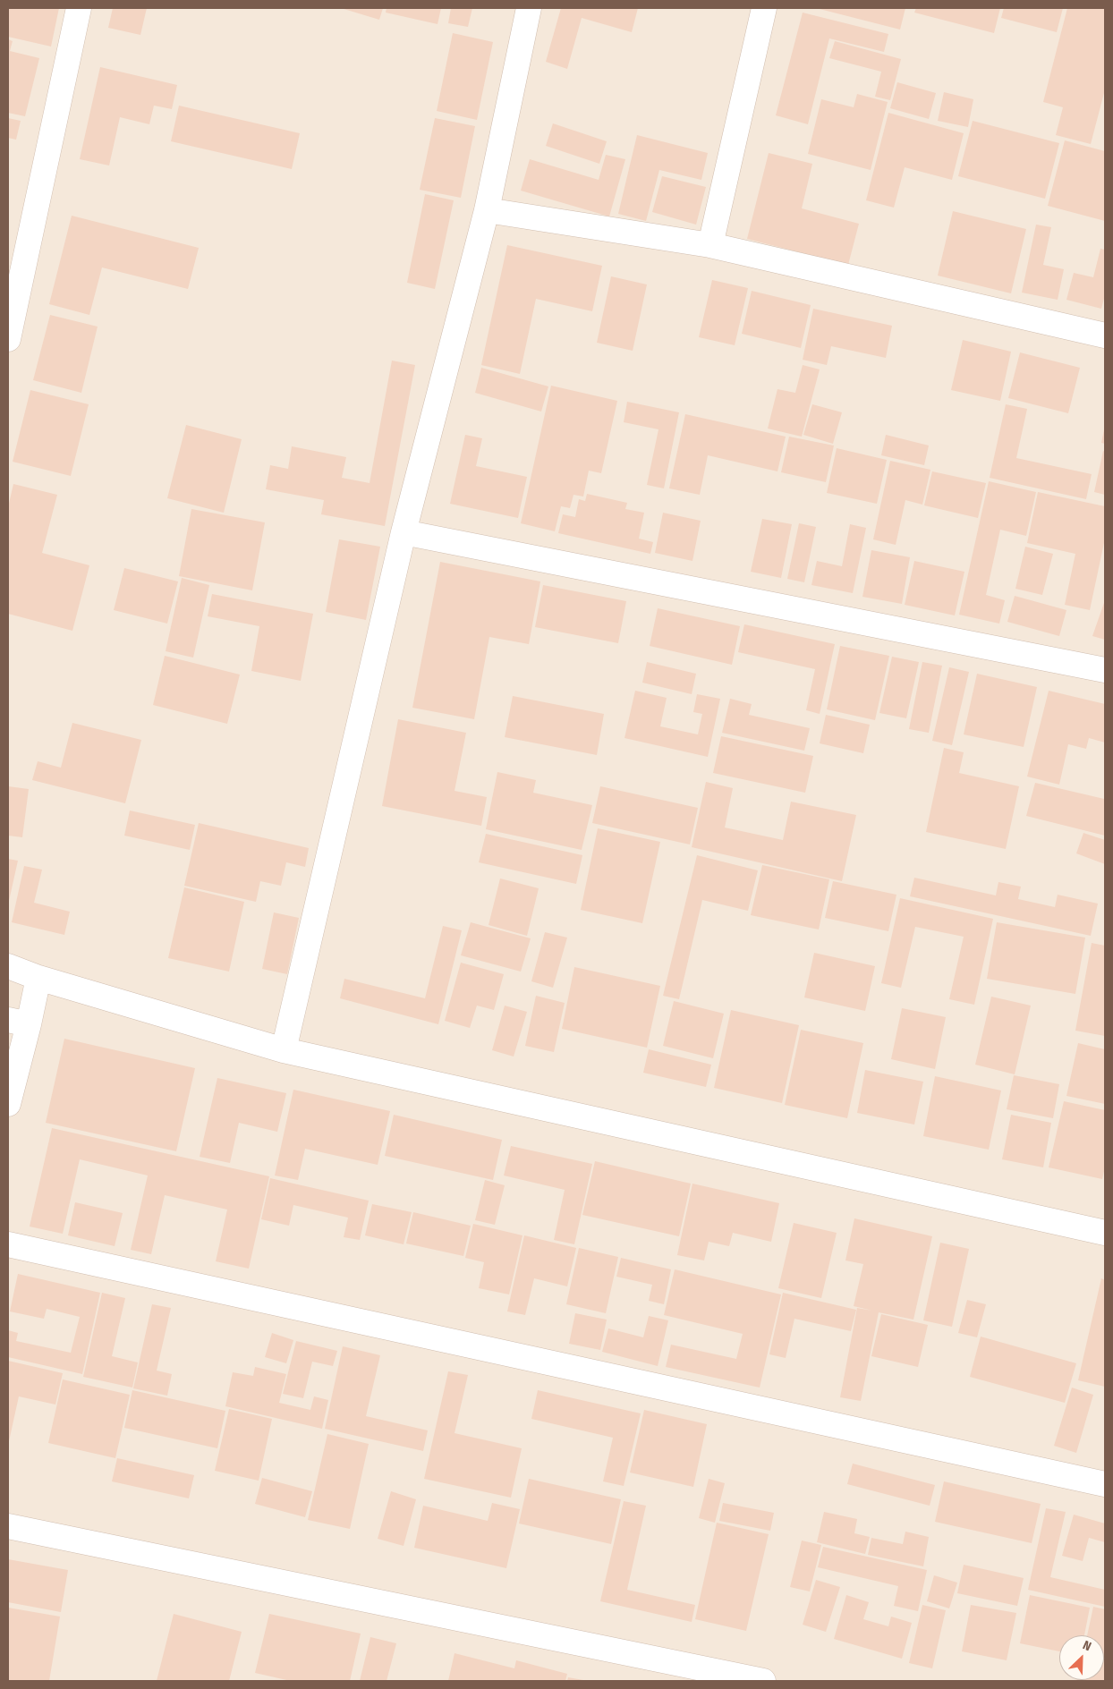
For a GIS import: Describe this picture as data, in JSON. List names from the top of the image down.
{
  "north": "top right"
}
